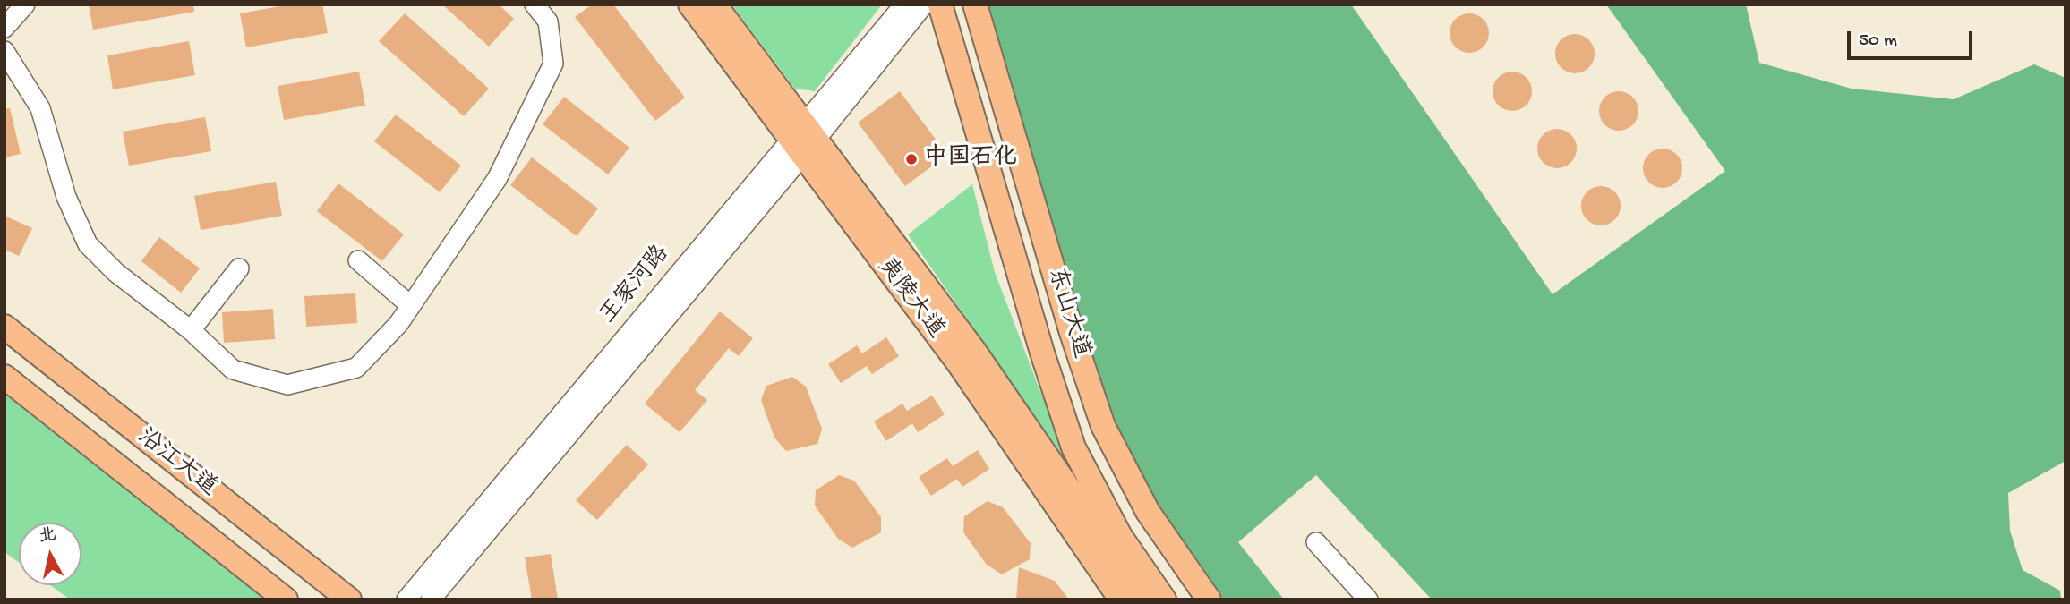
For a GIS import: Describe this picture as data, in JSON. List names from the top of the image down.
{
  "streets": {
    "main road": ["夷陵大道", "东山大道", "沿江大道"],
    "street": ["王家河路"]
  },
  "crossings": [
    ["王家河路", "夷陵大道"]
  ],
  "places": ["中国石化"],
  "scale_bar": "50 m",
  "north": "top"
}
